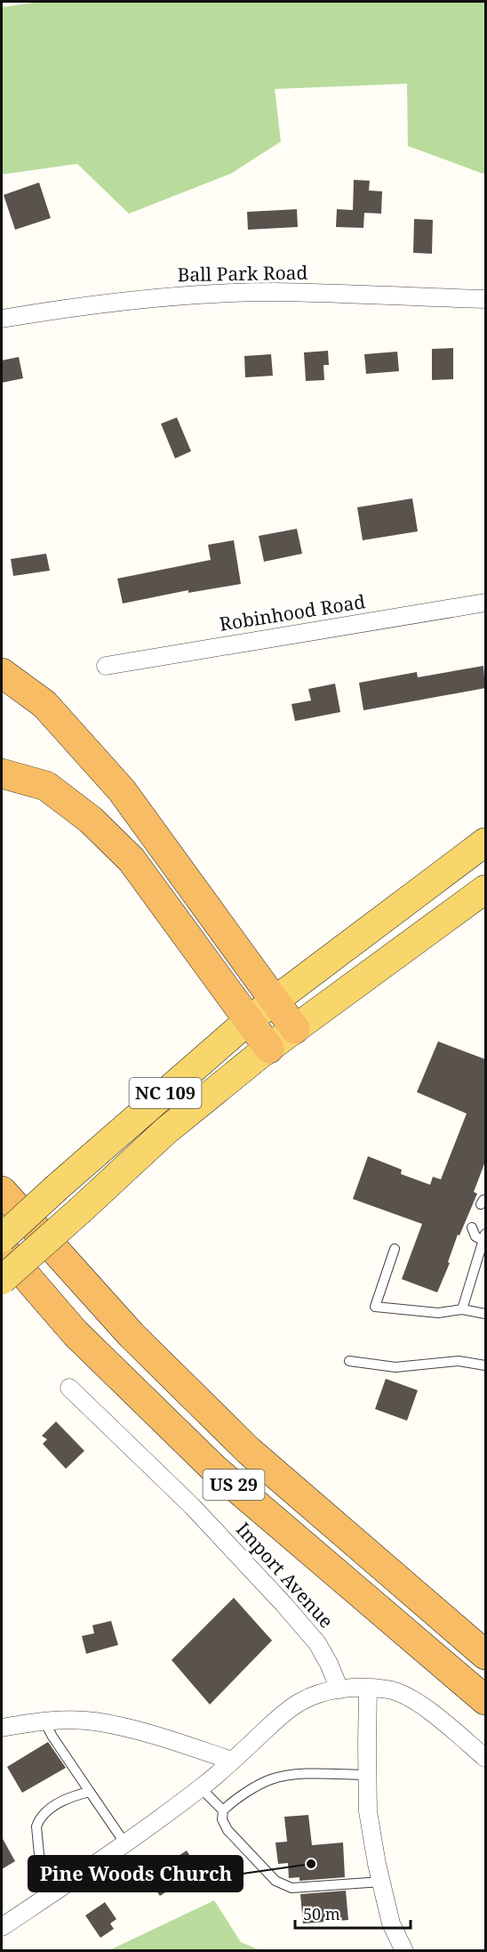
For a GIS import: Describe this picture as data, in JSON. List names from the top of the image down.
{
  "streets": {
    "highway": ["US 29"],
    "main road": ["NC 109"],
    "street": ["Ball Park Road", "Robinhood Road", "Import Avenue"]
  },
  "places": ["Pine Woods Church"],
  "scale_bar": "50 m"
}
